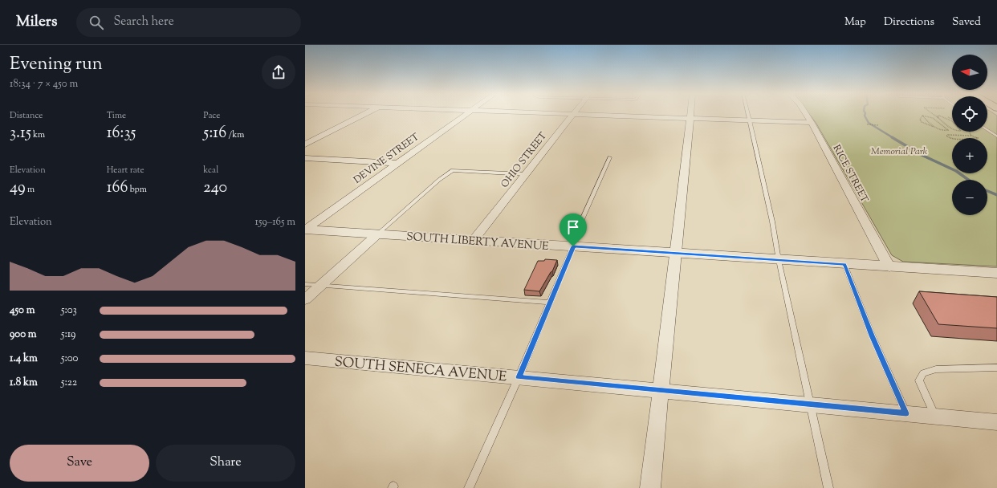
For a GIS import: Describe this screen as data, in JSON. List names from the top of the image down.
{
  "streets": {
    "street": [
      "DEVINE STREET",
      "OHIO STREET",
      "RICE STREET",
      "SOUTH LIBERTY AVENUE",
      "SOUTH SENECA AVENUE"
    ]
  },
  "crossings": [
    ["DEVINE STREET", "SOUTH LIBERTY AVENUE"],
    ["OHIO STREET", "SOUTH LIBERTY AVENUE"],
    ["RICE STREET", "SOUTH LIBERTY AVENUE"]
  ],
  "parks": ["Memorial Park"],
  "north": "left",
  "page": {
    "header": "Milers",
    "search": "Search here",
    "nav": ["Map", "Directions", "Saved"],
    "heading": ["Evening run", "18:34 · 7 × 450 m"],
    "map_buttons": ["+", "−"],
    "stats": [
      ["Distance", "3.15 km"],
      ["Time", "16:35"],
      ["Pace", "5:16 /km"],
      ["Elevation", "49 m"],
      ["Heart rate", "166 bpm"],
      ["kcal", "240"]
    ],
    "chart": ["Elevation", "159–165 m"],
    "list": [
      {
        "name": "450 m",
        "note": "5:03"
      },
      {
        "name": "900 m",
        "note": "5:19"
      },
      {
        "name": "1.4 km",
        "note": "5:00"
      },
      {
        "name": "1.8 km",
        "note": "5:22"
      }
    ],
    "buttons": ["Save", "Share"]
  }
}
